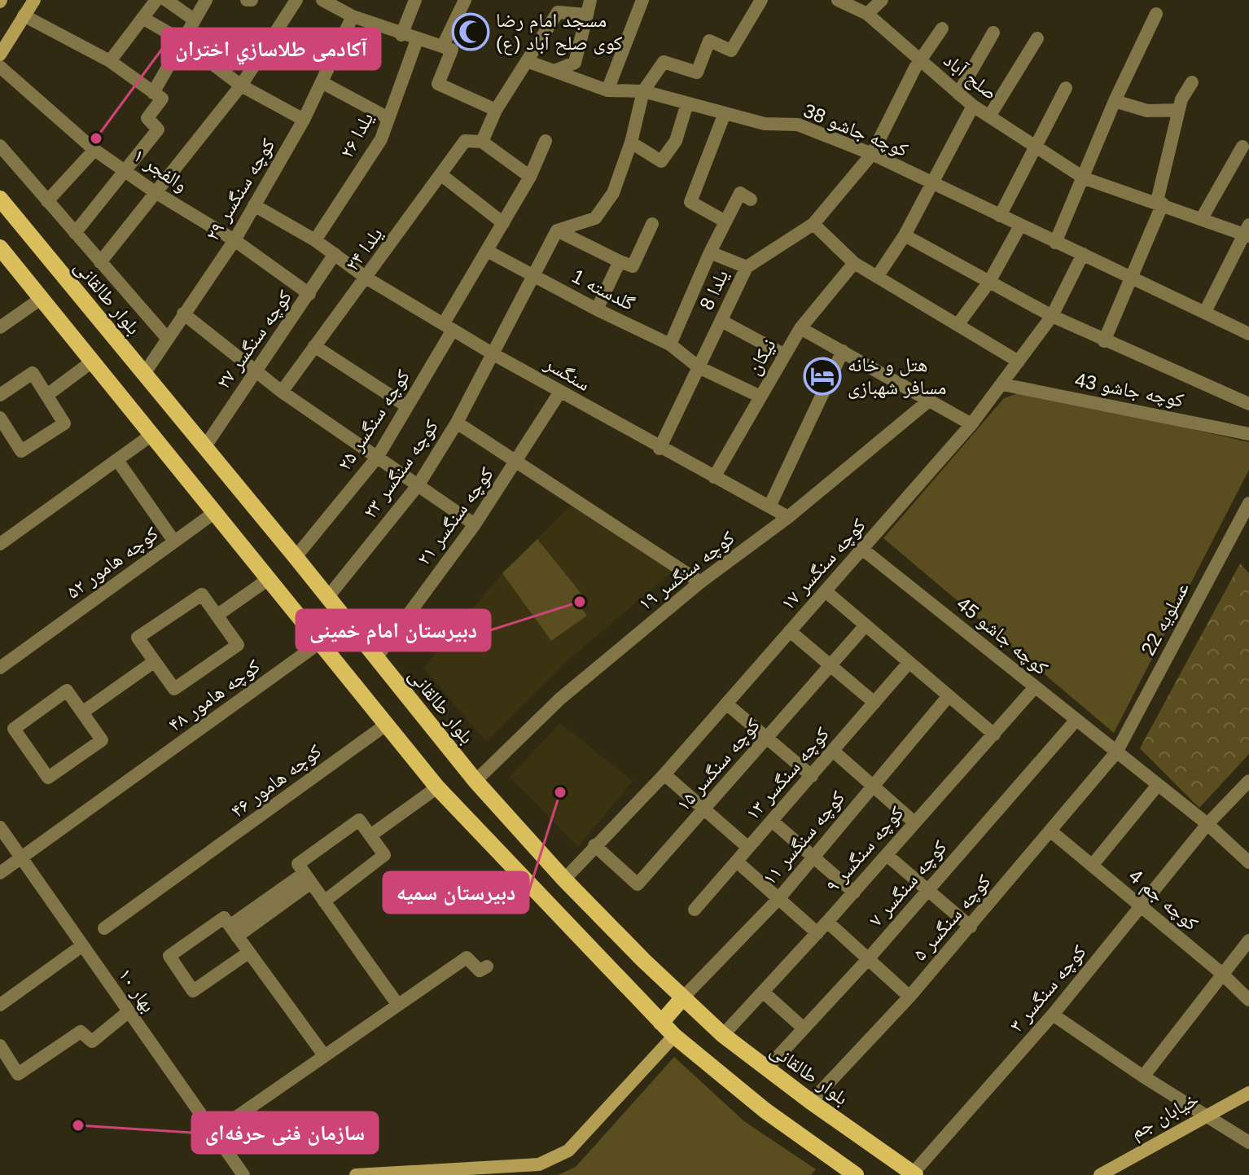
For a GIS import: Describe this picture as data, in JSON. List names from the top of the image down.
{
  "streets": {
    "main road": ["بلوار طالقانی"],
    "street": [
      "صلح آباد",
      "کوچه جاشو 38",
      "یلدا ۲۶",
      "والفجر ۱",
      "کوچه سنگسر ۲۹",
      "یلدا ۲۴",
      "گلدسته 1",
      "یلدا 8",
      "کوچه سنگسر ۲۷",
      "نیکان",
      "سنگسر",
      "کوچه جاشو 43",
      "کوچه سنگسر ۲۵",
      "کوچه سنگسر ۲۳",
      "کوچه سنگسر ۲۱",
      "کوچه هامور ۵۲",
      "کوچه سنگسر ۱۷",
      "کوچه سنگسر ۱۹",
      "عسلویه 22",
      "کوچه جاشو 45",
      "کوچه هامور ۴۸",
      "کوچه سنگسر ۱۵",
      "کوچه سنگسر ۱۳",
      "کوچه هامور ۴۶",
      "کوچه سنگسر ۱۱",
      "کوچه سنگسر ۹",
      "کوچه سنگسر ۷",
      "کوچه جم 4",
      "کوچه سنگسر ۵",
      "کوچه سنگسر ۳",
      "بهار ۱۰",
      "خیابان جم"
    ]
  },
  "crossings": [
    ["صلح آباد", "یلدا 8"],
    ["کوچه جاشو 38", "یلدا 8"],
    ["کوچه جاشو 38", "کوچه سنگسر ۱۷"],
    ["یلدا ۲۶", "سنگسر"],
    ["والفجر ۱", "کوچه سنگسر ۲۹"],
    ["والفجر ۱", "کوچه سنگسر ۲۷"],
    ["کوچه سنگسر ۲۹", "بلوار طالقانی"],
    ["کوچه سنگسر ۲۹", "سنگسر"],
    ["یلدا ۲۴", "سنگسر"],
    ["گلدسته 1", "یلدا 8"],
    ["گلدسته 1", "نیکان"],
    ["گلدسته 1", "کوچه سنگسر ۲۵"],
    ["گلدسته 1", "کوچه سنگسر ۲۳"],
    ["یلدا 8", "سنگسر"],
    ["بلوار طالقانی", "کوچه سنگسر ۲۷"],
    ["بلوار طالقانی", "کوچه سنگسر ۲۵"],
    ["بلوار طالقانی", "کوچه سنگسر ۲۳"],
    ["بلوار طالقانی", "کوچه سنگسر ۲۱"],
    ["بلوار طالقانی", "کوچه سنگسر ۱۷"],
    ["بلوار طالقانی", "کوچه سنگسر ۱۹"],
    ["بلوار طالقانی", "کوچه سنگسر ۱۱"],
    ["بلوار طالقانی", "کوچه سنگسر ۹"],
    ["بلوار طالقانی", "کوچه سنگسر ۷"],
    ["بلوار طالقانی", "کوچه سنگسر ۵"],
    ["بلوار طالقانی", "کوچه سنگسر ۳"],
    ["کوچه سنگسر ۲۷", "سنگسر"],
    ["نیکان", "سنگسر"],
    ["سنگسر", "کوچه سنگسر ۲۵"],
    ["سنگسر", "کوچه سنگسر ۲۳"],
    ["سنگسر", "کوچه سنگسر ۲۱"],
    ["سنگسر", "کوچه سنگسر ۱۹"],
    ["کوچه جاشو 43", "کوچه سنگسر ۱۷"],
    ["کوچه سنگسر ۱۷", "کوچه جاشو 45"],
    ["کوچه سنگسر ۱۷", "کوچه سنگسر ۱۵"],
    ["عسلویه 22", "کوچه جاشو 45"],
    ["عسلویه 22", "کوچه سنگسر ۵"],
    ["کوچه جاشو 45", "کوچه سنگسر ۹"],
    ["کوچه جاشو 45", "کوچه سنگسر ۷"],
    ["کوچه جاشو 45", "کوچه سنگسر ۵"],
    ["کوچه جاشو 45", "کوچه سنگسر ۳"],
    ["کوچه هامور ۴۸", "بهار ۱۰"],
    ["کوچه جم 4", "کوچه سنگسر ۵"],
    ["کوچه جم 4", "کوچه سنگسر ۳"]
  ],
  "places": {
    "mosque": ["مسجد امام رضا (ع) کوی صلح آباد"],
    "other": [
      "آكادمى طلاسازي اختران",
      "دبیرستان امام خمینی",
      "دبیرستان سمیه",
      "سازمان فنی حرفه‌ای"
    ],
    "hotel": ["هتل و خانه مسافر شهبازی"]
  }
}
